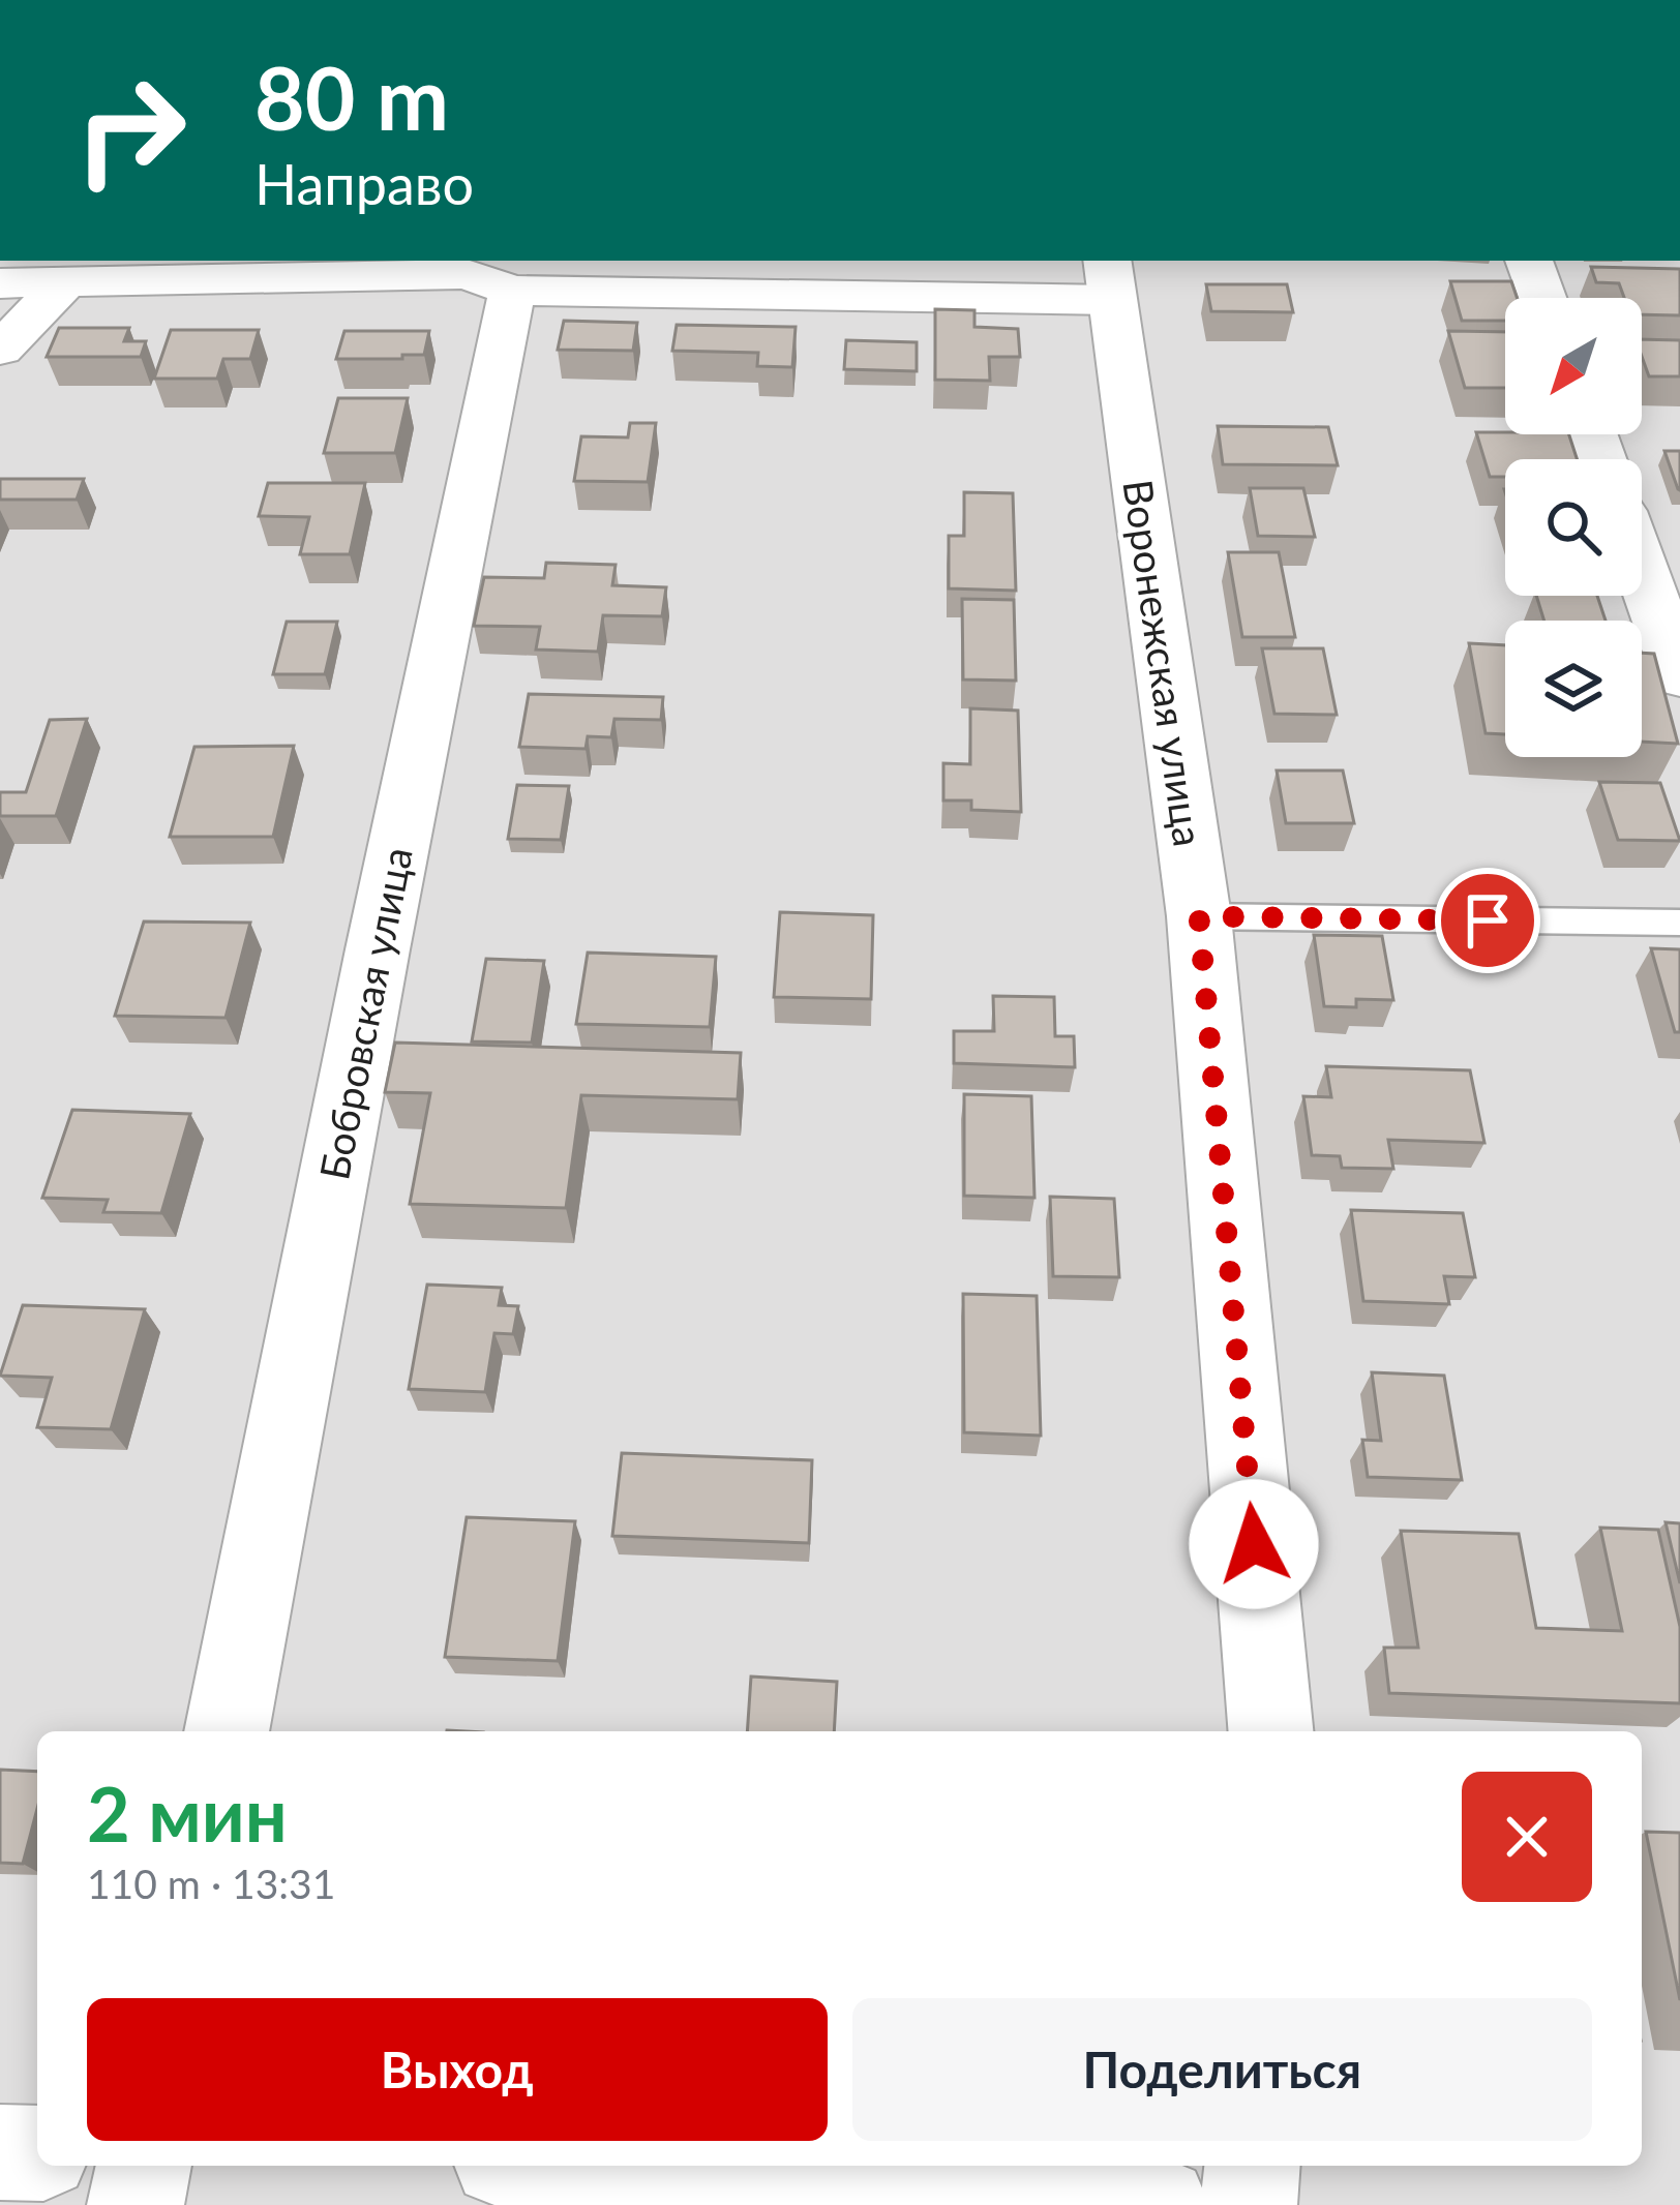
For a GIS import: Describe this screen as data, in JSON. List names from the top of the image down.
{
  "streets": {
    "street": ["Воронежская улица", "Бобровская улица"]
  },
  "north": "bottom left",
  "page": {
    "turn": ["80 m", "Направо"],
    "heading": ["2 мин", "110 m · 13:31"],
    "buttons": ["Выход", "Поделиться"]
  }
}
